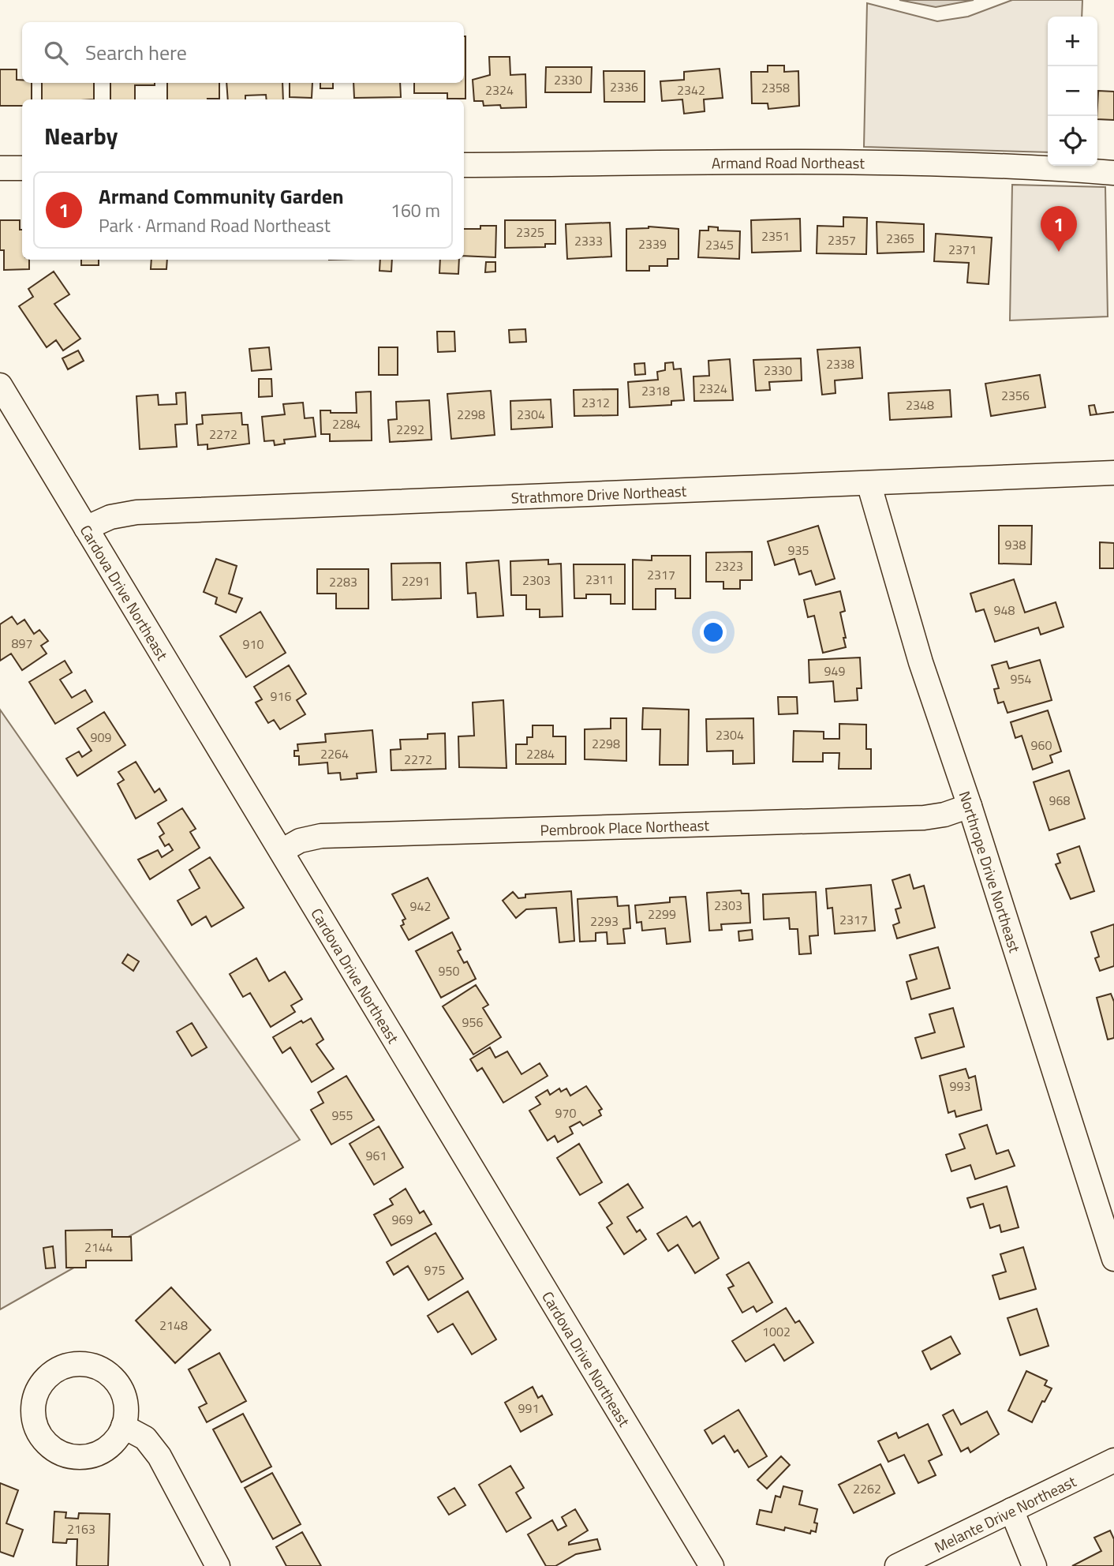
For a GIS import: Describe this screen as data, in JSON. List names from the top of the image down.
{
  "streets": {
    "street": [
      "Armand Road Northeast",
      "Strathmore Drive Northeast",
      "Cardova Drive Northeast",
      "Pembrook Place Northeast",
      "Northrope Drive Northeast",
      "Melante Drive Northeast"
    ]
  },
  "crossings": [
    ["Strathmore Drive Northeast", "Cardova Drive Northeast"],
    ["Strathmore Drive Northeast", "Northrope Drive Northeast"],
    ["Cardova Drive Northeast", "Pembrook Place Northeast"],
    ["Pembrook Place Northeast", "Northrope Drive Northeast"]
  ],
  "house_numbers": [
    "2330",
    "2336",
    "2358",
    "2324",
    "2342",
    "2325",
    "2351",
    "2365",
    "2357",
    "2333",
    "2339",
    "2345",
    "2371",
    "2338",
    "2330",
    "2324",
    "2318",
    "2356",
    "2312",
    "2348",
    "2298",
    "2304",
    "2284",
    "2292",
    "2272",
    "938",
    "935",
    "2323",
    "2317",
    "2311",
    "2303",
    "2291",
    "2283",
    "948",
    "897",
    "910",
    "949",
    "954",
    "916",
    "2304",
    "909",
    "2298",
    "960",
    "2264",
    "2284",
    "2272",
    "968",
    "2303",
    "942",
    "2299",
    "2317",
    "2293",
    "950",
    "956",
    "993",
    "970",
    "955",
    "961",
    "969",
    "2144",
    "975",
    "2148",
    "1002",
    "991",
    "2262",
    "2163"
  ],
  "page": {
    "map_buttons": ["+", "−"],
    "search": "Search here",
    "heading": "Nearby",
    "list": [
      {
        "mark": "1",
        "name": "Armand Community Garden",
        "note": "Park · Armand Road Northeast",
        "value": "160 m"
      }
    ],
    "pins": "1"
  }
}
